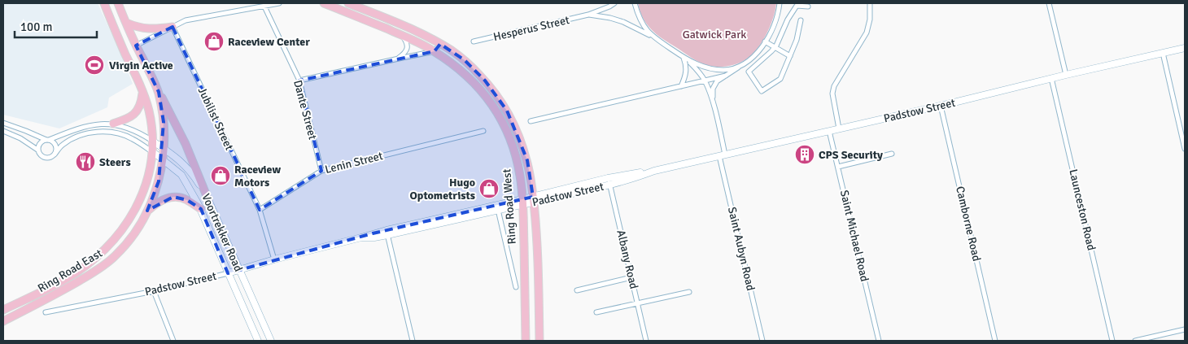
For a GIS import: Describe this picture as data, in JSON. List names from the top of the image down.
{
  "streets": {
    "main road": ["Ring Road West", "Ring Road East"],
    "street": [
      "Hesperus Street",
      "Dante Street",
      "Padstow Street",
      "Jubilist Street",
      "Lenin Street",
      "Launceston Road",
      "Camborne Road",
      "Voortrekker Road",
      "Saint Michael Road",
      "Saint Aubyn Road",
      "Albany Road"
    ]
  },
  "crossings": [
    ["Dante Street", "Lenin Street"],
    ["Padstow Street", "Ring Road West"],
    ["Padstow Street", "Launceston Road"],
    ["Padstow Street", "Camborne Road"],
    ["Padstow Street", "Voortrekker Road"],
    ["Padstow Street", "Saint Michael Road"],
    ["Padstow Street", "Saint Aubyn Road"],
    ["Padstow Street", "Albany Road"],
    ["Jubilist Street", "Lenin Street"],
    ["Voortrekker Road", "Ring Road East"]
  ],
  "parks": ["Gatwick Park"],
  "places": {
    "shop": ["Raceview Center", "Raceview Motors", "Hugo Optometrists"],
    "sports": ["Virgin Active"],
    "building": ["CPS Security"],
    "restaurant": ["Steers"]
  },
  "scale_bar": "100 m"
}
